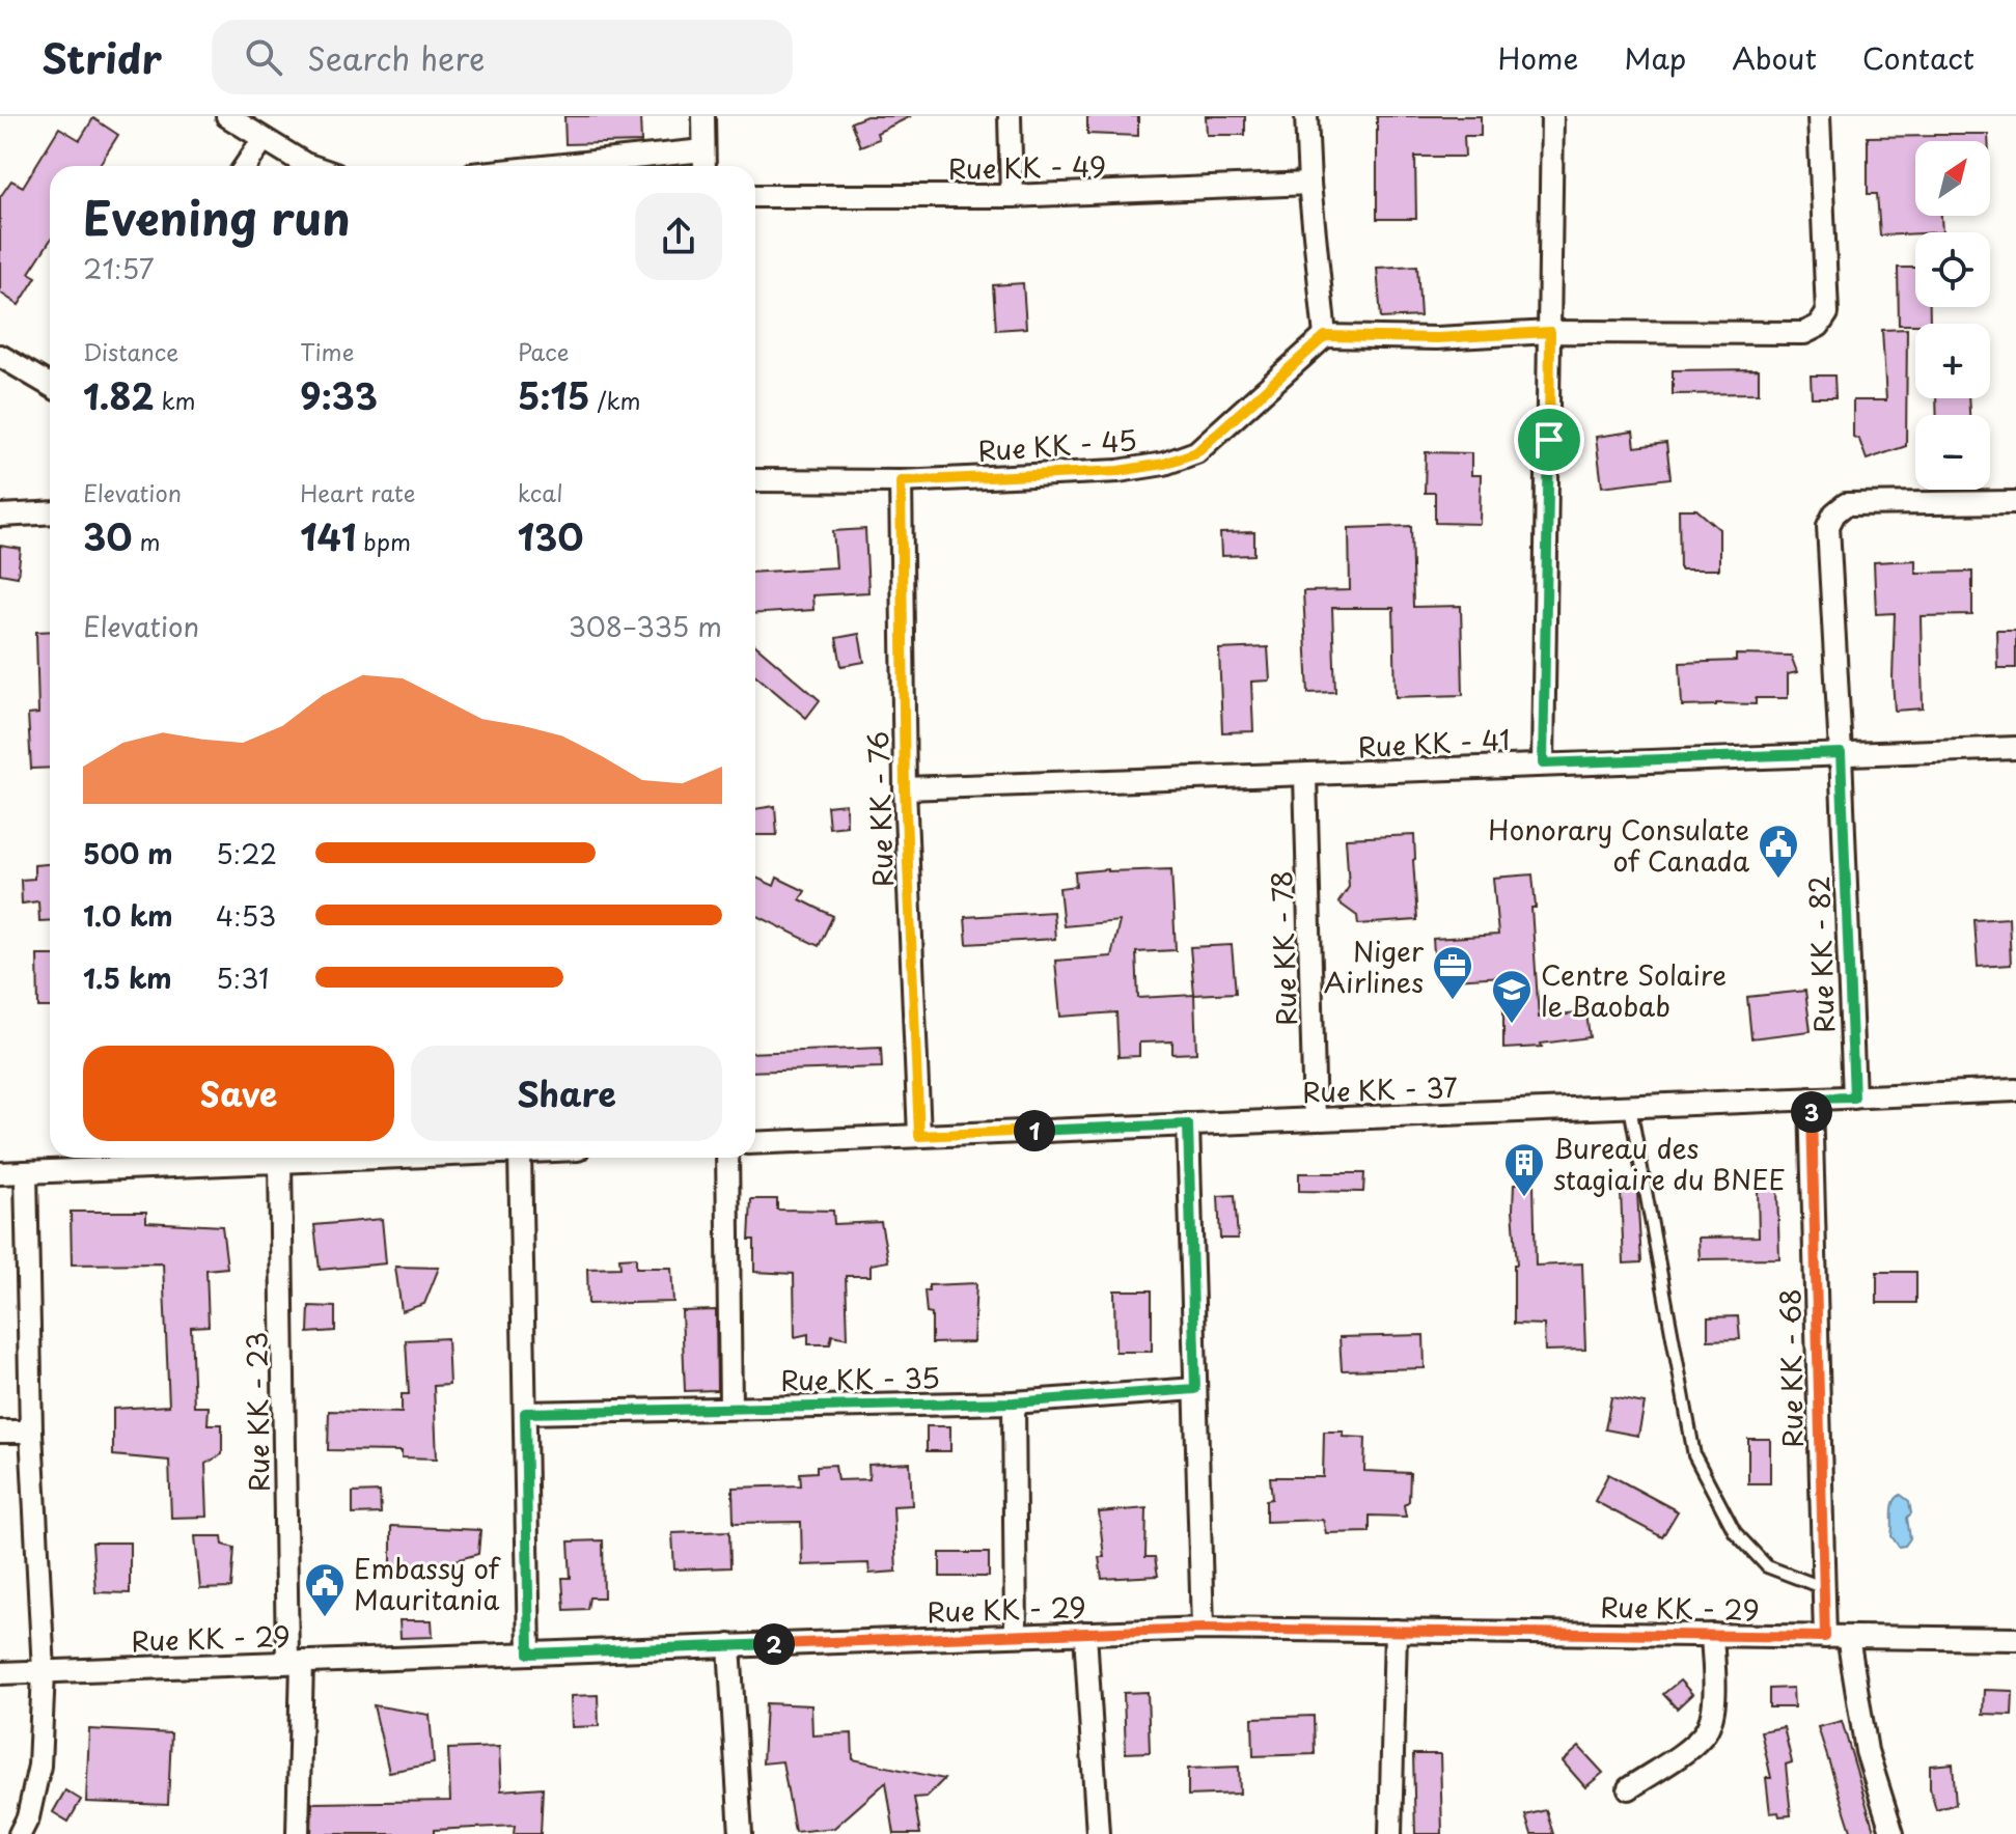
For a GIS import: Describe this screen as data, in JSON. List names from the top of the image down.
{
  "streets": {
    "street": [
      "Rue KK - 49",
      "Rue KK - 45",
      "Rue KK - 41",
      "Rue KK - 76",
      "Rue KK - 78",
      "Rue KK - 82",
      "Rue KK - 37",
      "Rue KK - 68",
      "Rue KK - 35",
      "Rue KK - 23",
      "Rue KK - 29"
    ]
  },
  "crossings": [
    ["Rue KK - 45", "Rue KK - 76"],
    ["Rue KK - 41", "Rue KK - 76"],
    ["Rue KK - 41", "Rue KK - 78"],
    ["Rue KK - 41", "Rue KK - 82"],
    ["Rue KK - 76", "Rue KK - 37"],
    ["Rue KK - 78", "Rue KK - 37"],
    ["Rue KK - 82", "Rue KK - 37"],
    ["Rue KK - 37", "Rue KK - 68"],
    ["Rue KK - 68", "Rue KK - 29"],
    ["Rue KK - 23", "Rue KK - 29"]
  ],
  "places": {
    "public building": ["Honorary Consulate of Canada", "Embassy of Mauritania"],
    "office": ["Niger Airlines"],
    "school or university": ["Centre Solaire le Baobab"],
    "building": ["Bureau des stagiaire du BNEE"]
  },
  "north": "top right",
  "page": {
    "header": "Stridr",
    "search": "Search here",
    "nav": [
      "Home",
      "Map",
      "About",
      "Contact"
    ],
    "map_buttons": ["+", "−"],
    "heading": ["Evening run", "21:57"],
    "stats": [
      ["Distance", "1.82 km"],
      ["Time", "9:33"],
      ["Pace", "5:15 /km"],
      ["Elevation", "30 m"],
      ["Heart rate", "141 bpm"],
      ["kcal", "130"]
    ],
    "chart": ["Elevation", "308–335 m"],
    "list": [
      {
        "name": "500 m",
        "note": "5:22"
      },
      {
        "name": "1.0 km",
        "note": "4:53"
      },
      {
        "name": "1.5 km",
        "note": "5:31"
      }
    ],
    "buttons": ["Save", "Share"],
    "pins": ["3", "1", "2"]
  }
}
